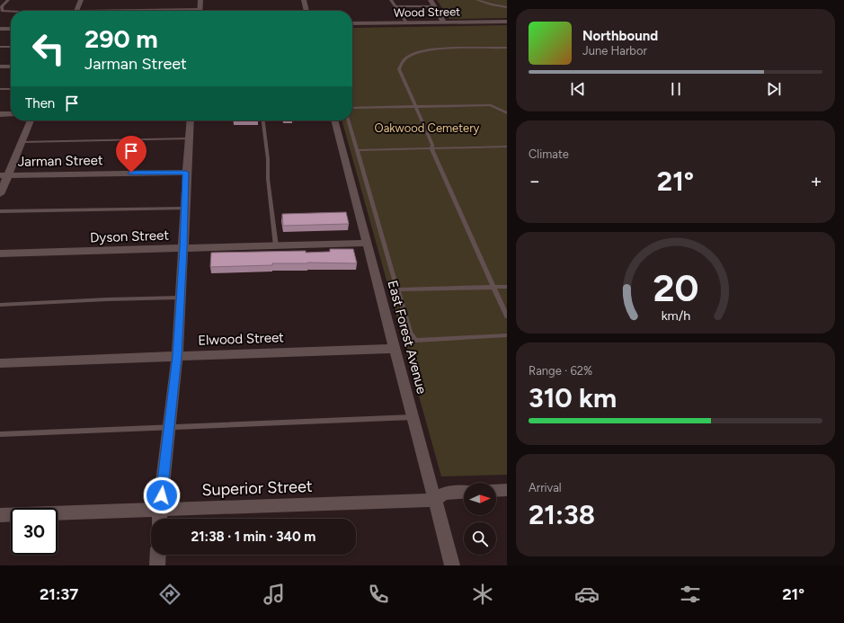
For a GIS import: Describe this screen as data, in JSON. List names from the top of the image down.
{
  "streets": {
    "street": [
      "Wood Street",
      "Jarman Street",
      "Dyson Street",
      "East Forest Avenue",
      "Elwood Street",
      "Superior Street"
    ]
  },
  "crossings": [
    ["Dyson Street", "East Forest Avenue"],
    ["East Forest Avenue", "Elwood Street"],
    ["East Forest Avenue", "Superior Street"]
  ],
  "parks": ["Oakwood Cemetery"],
  "north": "right",
  "page": {
    "turn": ["290 m", "Jarman Street"],
    "song": ["Northbound", "June Harbor"],
    "then": "Then",
    "tile": [
      "Climate",
      ["Range · 62%", "310 km"],
      ["Arrival", "21:38"]
    ],
    "heat": ["−", "21°", "+"],
    "limit": "30",
    "trip": "21:38 · 1 min · 340 m",
    "tabs": ["21:37", "21°"],
    "gauge": ["20", "km/h"]
  }
}
